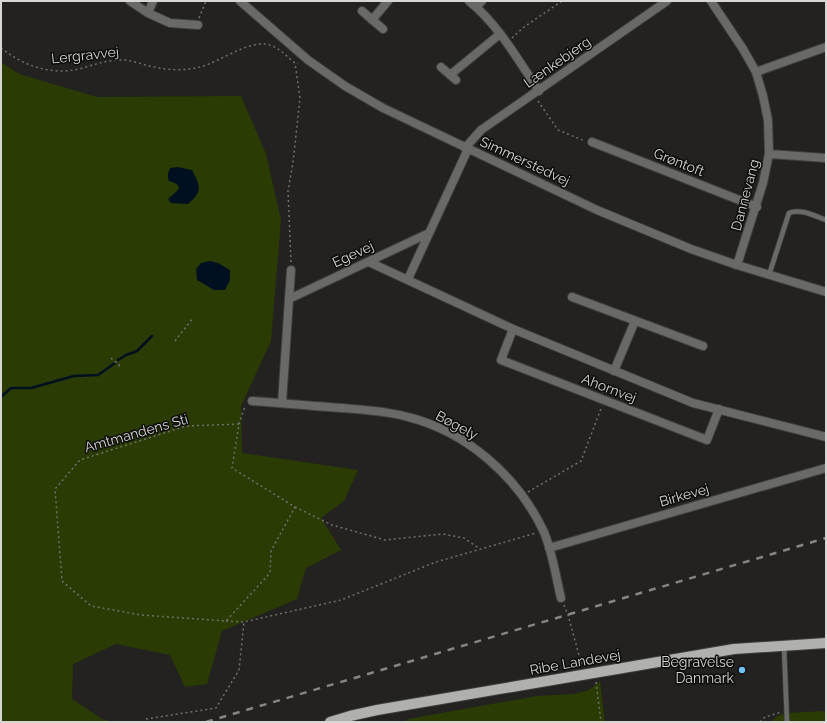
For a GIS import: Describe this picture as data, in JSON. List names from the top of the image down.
{
  "streets": {
    "main road": ["Ribe Landevej"],
    "street": [
      "Lænkebjerg",
      "Simmerstedvej",
      "Grøntoft",
      "Dannevang",
      "Egevej",
      "Ahornvej",
      "Bøgely",
      "Birkevej"
    ],
    "path": ["Lergravvej", "Amtmandens Sti"]
  },
  "crossings": [
    ["Lænkebjerg", "Simmerstedvej"],
    ["Simmerstedvej", "Dannevang"],
    ["Grøntoft", "Dannevang"],
    ["Egevej", "Ahornvej"],
    ["Bøgely", "Amtmandens Sti"],
    ["Bøgely", "Birkevej"]
  ],
  "places": ["Begravelse Danmark"]
}
